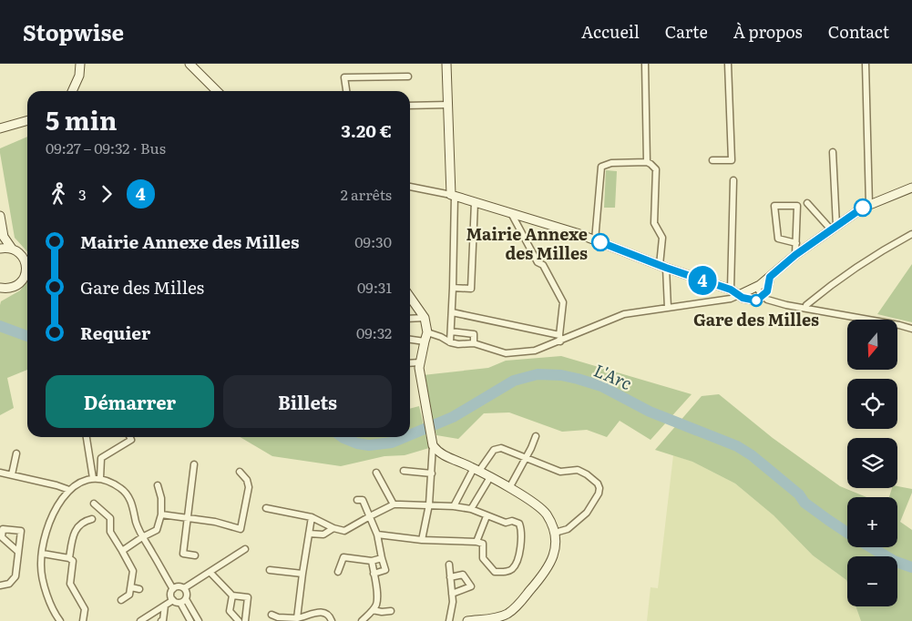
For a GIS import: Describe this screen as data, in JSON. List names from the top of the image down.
{
  "water": ["L'Arc"],
  "places": ["Mairie Annexe des Milles", "Gare des Milles"],
  "lines": ["bus line 4"],
  "north": "bottom",
  "page": {
    "header": "Stopwise",
    "nav": [
      "Accueil",
      "Carte",
      "À propos",
      "Contact"
    ],
    "on_map": "4",
    "heading": ["5 min", "09:27 – 09:32 · Bus", "3.20 €"],
    "legs": ["3", "4", "2 arrêts"],
    "list": [
      {
        "name": "Mairie Annexe des Milles",
        "value": "09:30"
      },
      {
        "name": "Gare des Milles",
        "value": "09:31"
      },
      {
        "name": "Requier",
        "value": "09:32"
      }
    ],
    "map_buttons": ["+", "−"],
    "buttons": ["Démarrer", "Billets"]
  }
}
